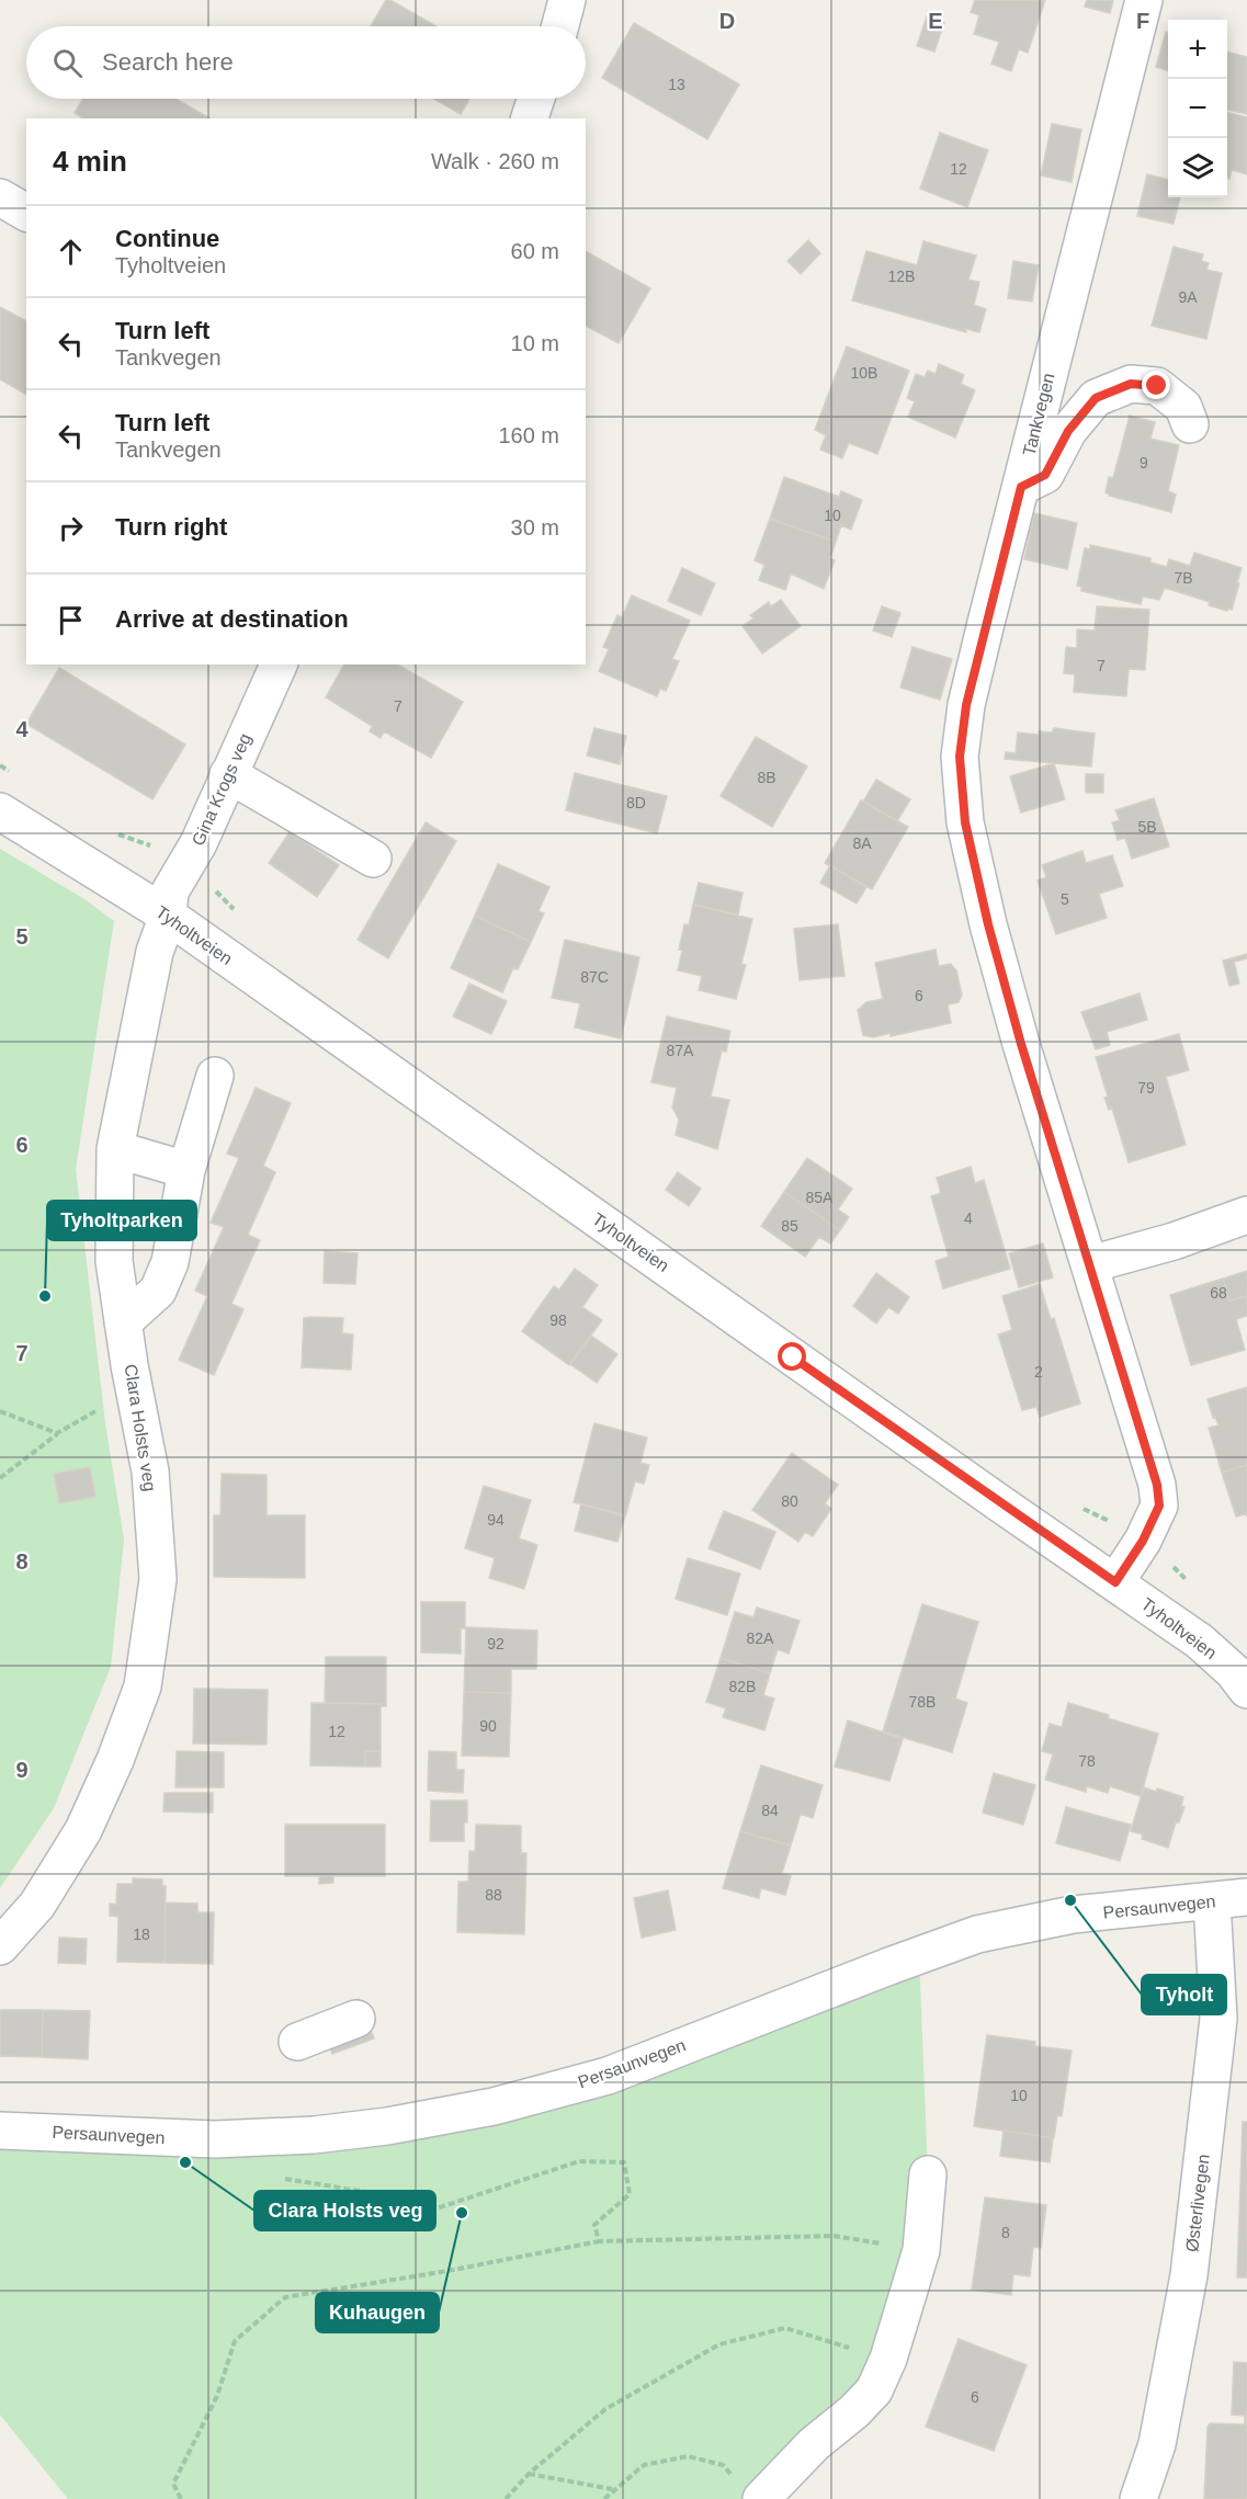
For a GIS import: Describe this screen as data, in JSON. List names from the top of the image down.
{
  "streets": {
    "street": [
      "Tankvegen",
      "Gina Krogs veg",
      "Tyholtveien",
      "Clara Holsts veg",
      "Persaunvegen",
      "Østerlivegen"
    ]
  },
  "crossings": [
    ["Tankvegen", "Tyholtveien"],
    ["Gina Krogs veg", "Tyholtveien"],
    ["Gina Krogs veg", "Clara Holsts veg"],
    ["Tyholtveien", "Clara Holsts veg"],
    ["Persaunvegen", "Østerlivegen"]
  ],
  "places": [
    "Tyholtparken",
    "Tyholt",
    "Clara Holsts veg",
    "Kuhaugen"
  ],
  "house_numbers": [
    "13",
    "12",
    "12B",
    "9A",
    "10B",
    "9",
    "10",
    "7B",
    "7",
    "7",
    "8B",
    "8D",
    "5B",
    "8A",
    "5",
    "87C",
    "6",
    "87A",
    "79",
    "85A",
    "4",
    "85",
    "68",
    "98",
    "2",
    "80",
    "94",
    "82A",
    "92",
    "82B",
    "78B",
    "90",
    "12",
    "78",
    "84",
    "88",
    "18",
    "10",
    "8",
    "6"
  ],
  "page": {
    "map_buttons": ["+", "−"],
    "search": "Search here",
    "heading": ["4 min", "Walk · 260 m"],
    "list": [
      ["Continue", "Tyholtveien", "60 m"],
      ["Turn left", "Tankvegen", "10 m"],
      ["Turn left", "Tankvegen", "160 m"],
      ["Turn right", "30 m"],
      "Arrive at destination"
    ]
  },
  "grid": {
    "columns": ["D", "E", "F"],
    "rows": [
      "4",
      "5",
      "6",
      "7",
      "8",
      "9"
    ]
  }
}
